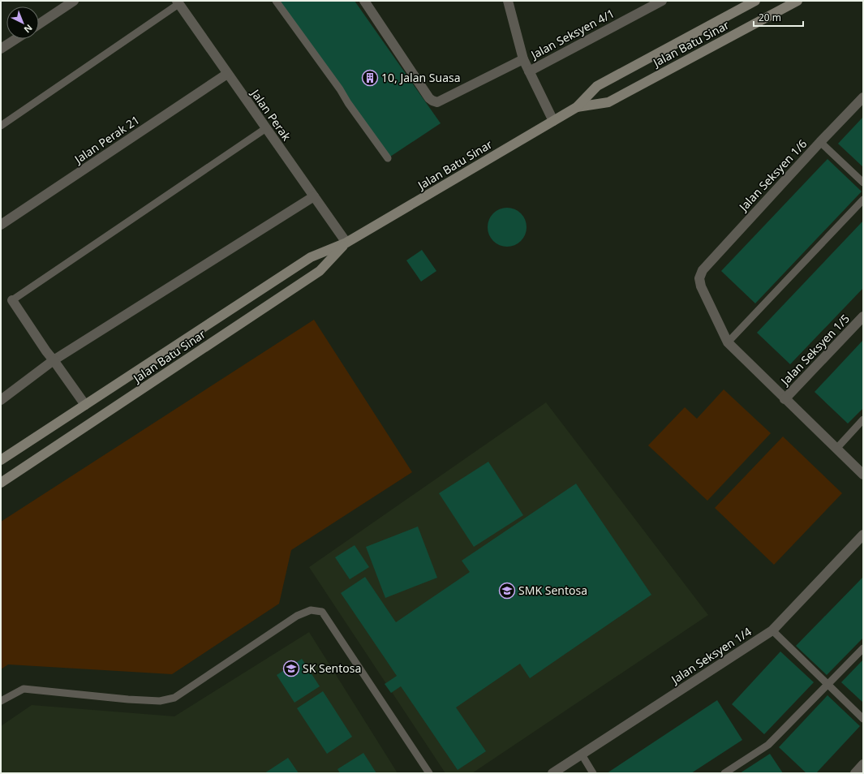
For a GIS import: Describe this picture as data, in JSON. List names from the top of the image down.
{
  "streets": {
    "street": [
      "Jalan Seksyen 4/1",
      "Jalan Batu Sinar",
      "Jalan Perak",
      "Jalan Perak 21",
      "Jalan Seksyen 1/6",
      "Jalan Seksyen 1/5",
      "Jalan Seksyen 1/4"
    ]
  },
  "crossings": [
    ["Jalan Batu Sinar", "Jalan Perak"],
    ["Jalan Perak", "Jalan Perak 21"]
  ],
  "places": {
    "building": ["10, Jalan Suasa"],
    "school or university": ["SMK Sentosa", "SK Sentosa"]
  },
  "scale_bar": "20 m",
  "north": "bottom right"
}
